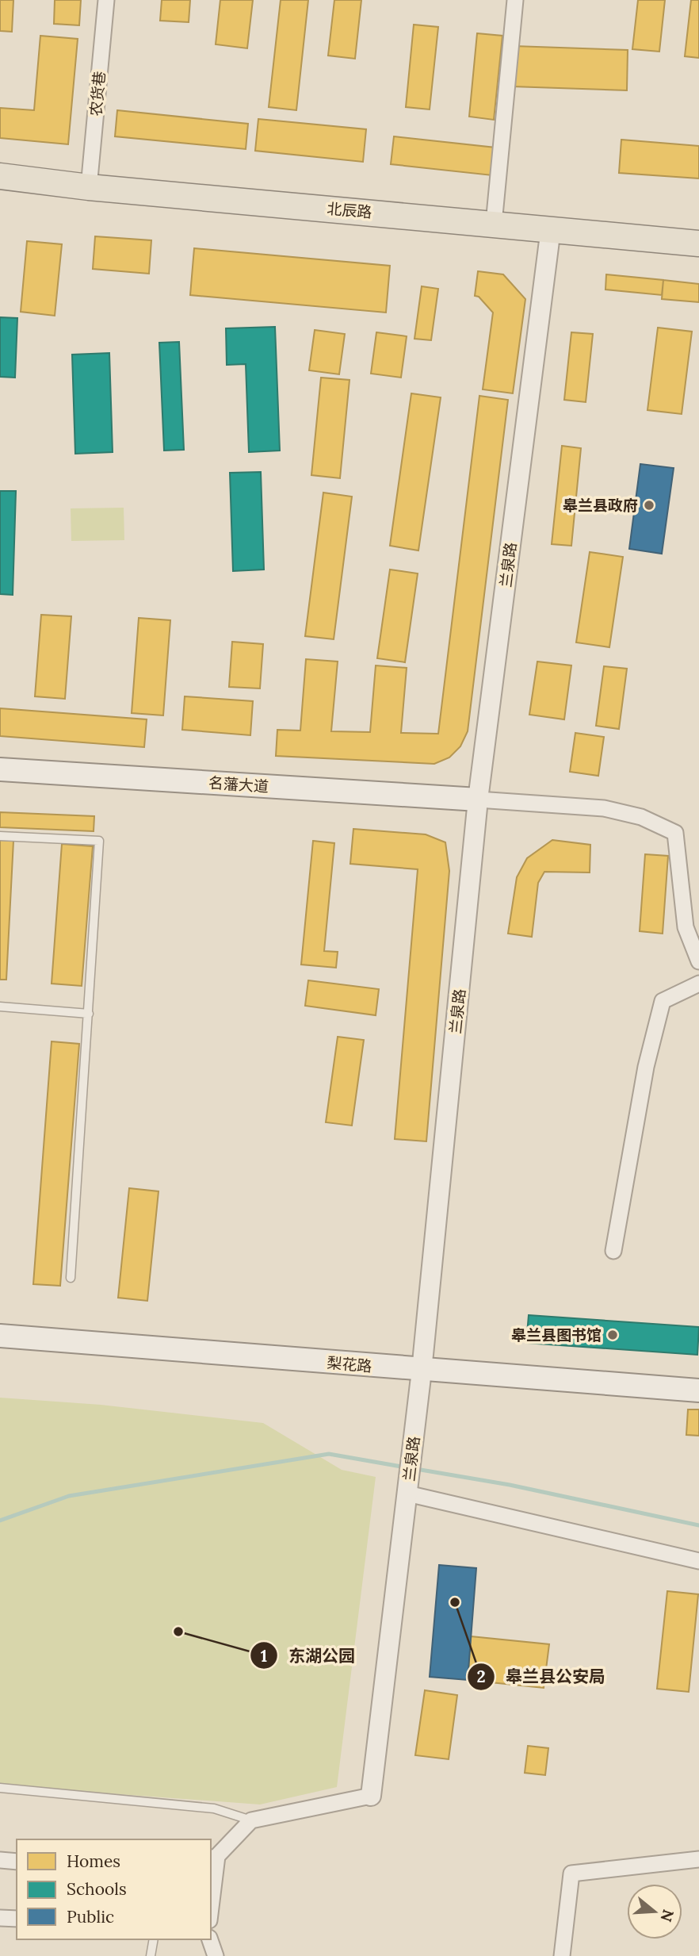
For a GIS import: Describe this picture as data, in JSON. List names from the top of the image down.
{
  "streets": {
    "main road": ["北辰路", "名藩大道", "梨花路"],
    "street": ["农货巷", "兰泉路"]
  },
  "crossings": [
    ["农货巷", "北辰路"],
    ["北辰路", "兰泉路"],
    ["兰泉路", "名藩大道"],
    ["兰泉路", "梨花路"]
  ],
  "places": [
    "皋兰县政府",
    "皋兰县图书馆",
    "皋兰县公安局",
    "东湖公园"
  ],
  "legend": ["Homes", "Schools", "Public"],
  "north": "right"
}
